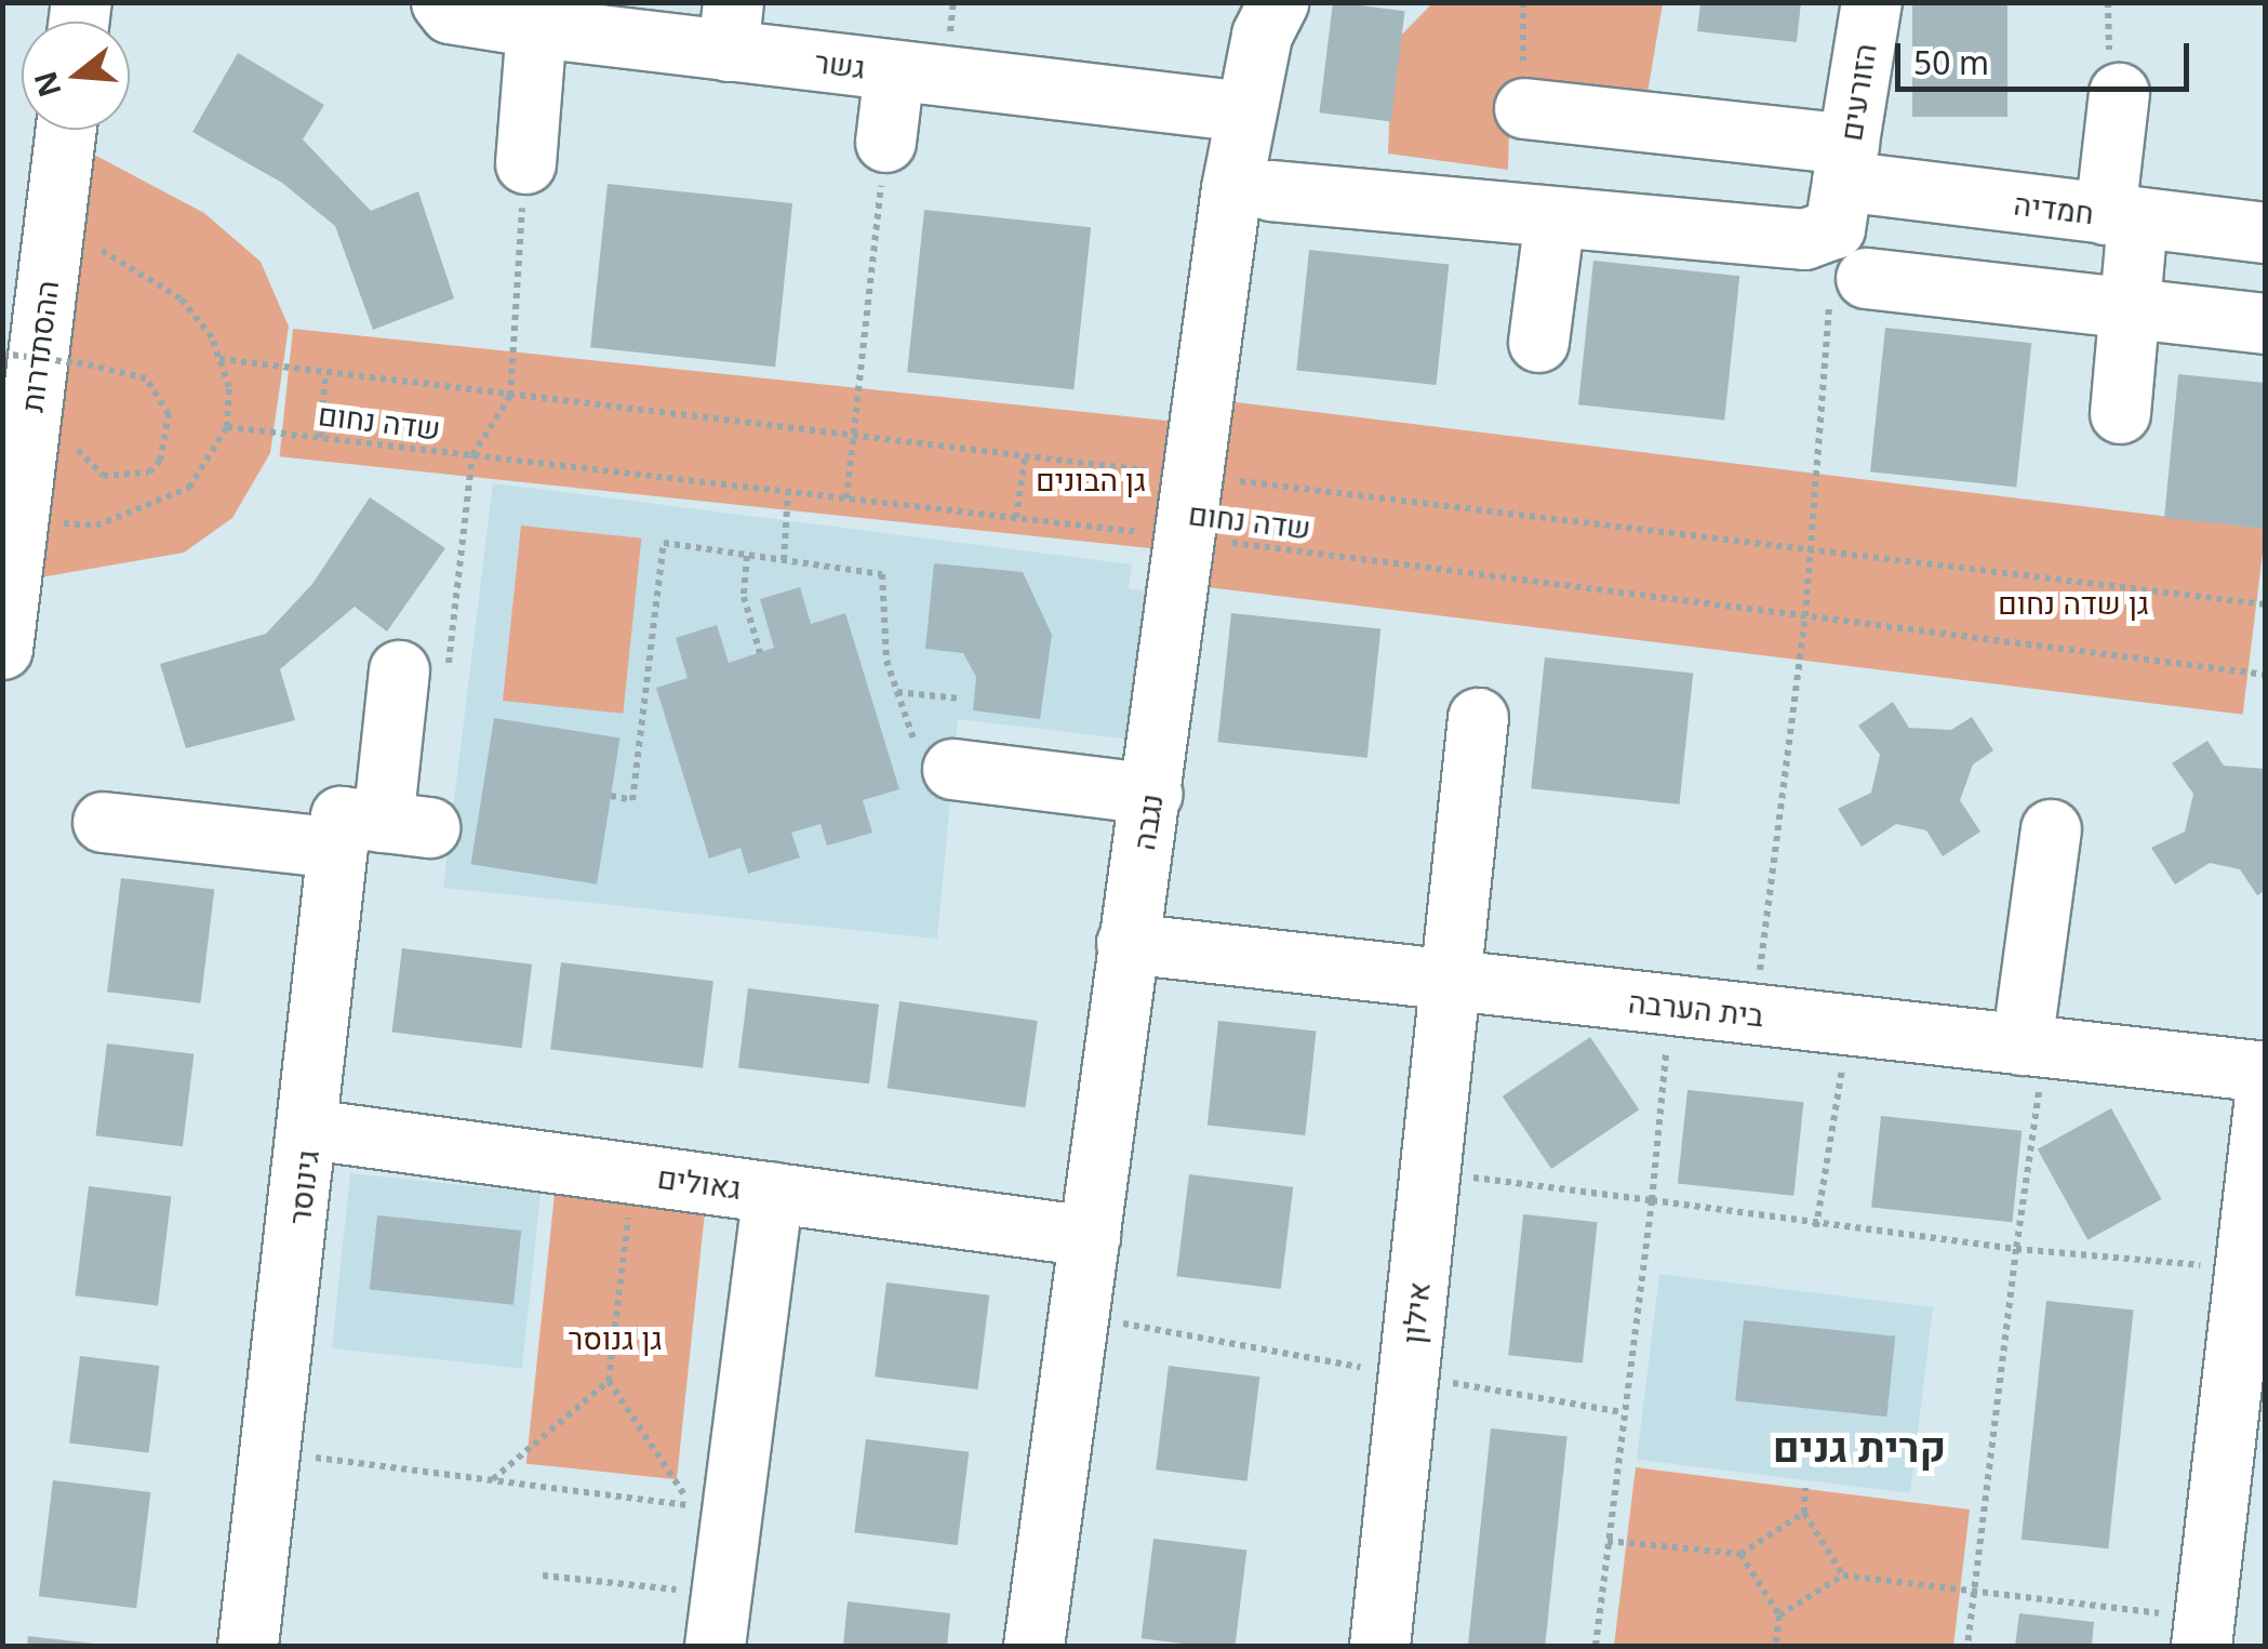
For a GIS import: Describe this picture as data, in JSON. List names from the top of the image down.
{
  "streets": {
    "street": [
      "גשר",
      "הזורעים",
      "חמדיה",
      "ההסתדרות",
      "נגבה",
      "בית הערבה",
      "גאולים",
      "גינוסר",
      "אילון"
    ],
    "path": ["שדה נחום"]
  },
  "crossings": [
    ["גשר", "נגבה"],
    ["הזורעים", "חמדיה"],
    ["שדה נחום", "נגבה"],
    ["נגבה", "בית הערבה"],
    ["נגבה", "גאולים"],
    ["בית הערבה", "אילון"],
    ["גאולים", "גינוסר"]
  ],
  "districts": ["קרית גנים"],
  "parks": ["גן הבונים", "גן שדה נחום", "גן גנוסר"],
  "scale_bar": "50 m",
  "north": "left"
}
